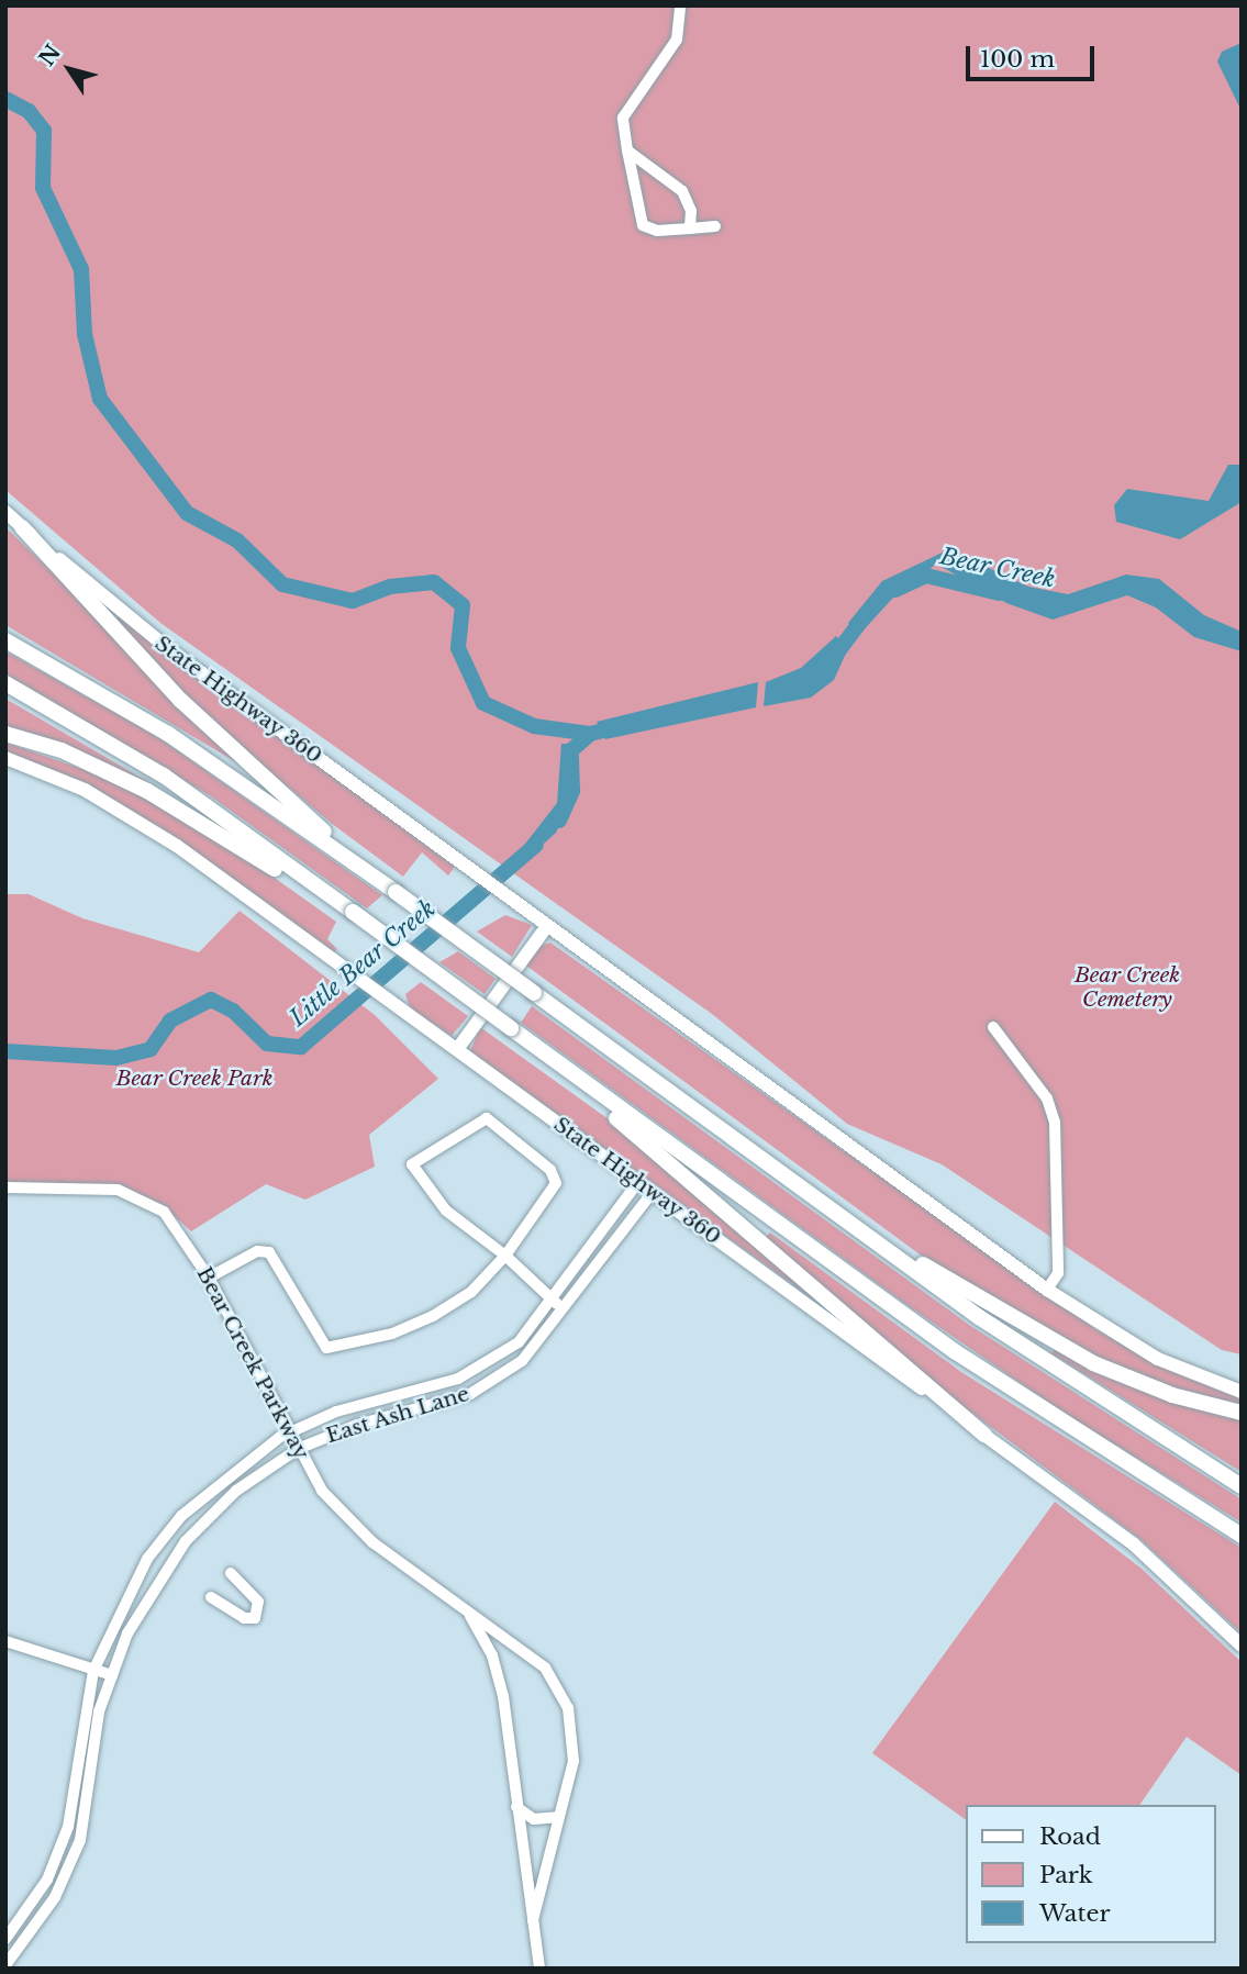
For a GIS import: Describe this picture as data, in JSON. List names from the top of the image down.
{
  "streets": {
    "main road": ["State Highway 360"],
    "street": ["Bear Creek Parkway", "East Ash Lane"]
  },
  "crossings": [
    ["State Highway 360", "East Ash Lane"],
    ["Bear Creek Parkway", "East Ash Lane"]
  ],
  "water": ["Bear Creek", "Little Bear Creek"],
  "parks": ["Bear Creek Cemetery", "Bear Creek Park"],
  "legend": ["Road", "Park", "Water"],
  "scale_bar": "100 m",
  "north": "top left"
}
